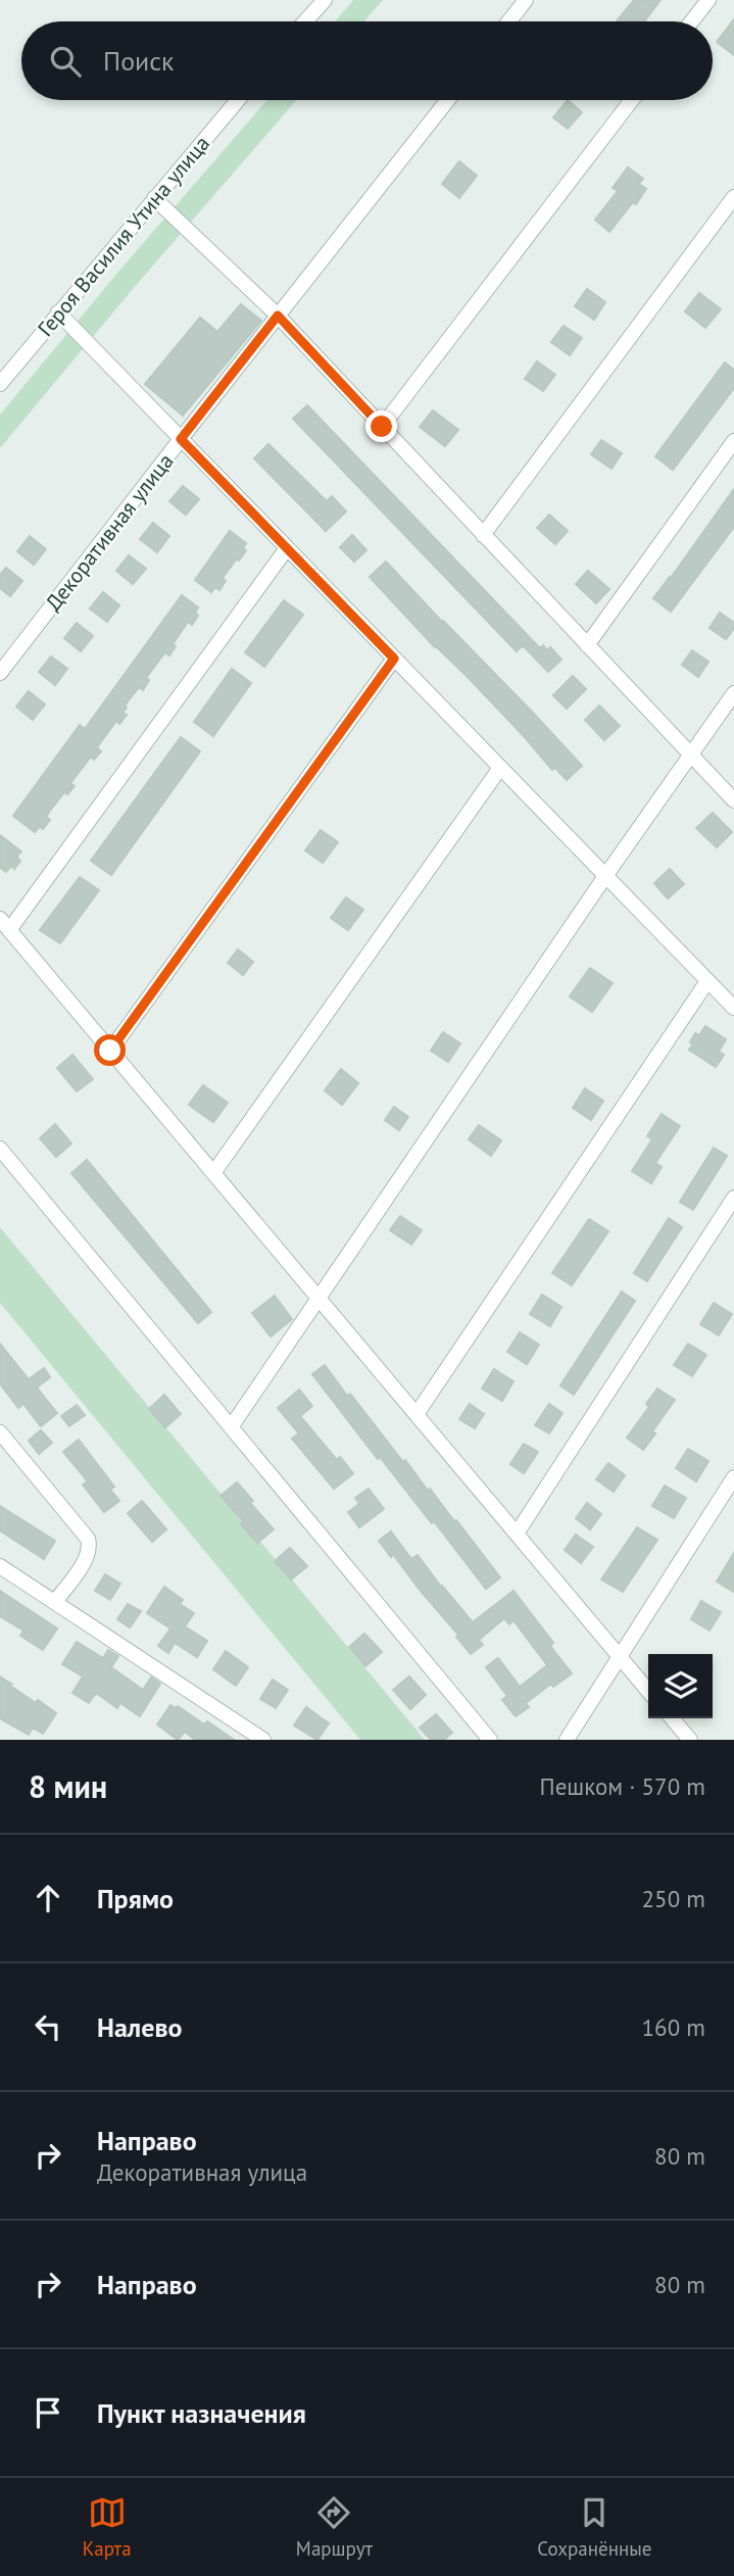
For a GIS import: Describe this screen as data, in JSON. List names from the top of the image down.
{
  "streets": {
    "street": ["Героя Василия Утина улица", "Декоративная улица"]
  },
  "page": {
    "search": "Поиск",
    "heading": ["8 мин", "Пешком · 570 m"],
    "list": [
      ["Прямо", "250 m"],
      ["Налево", "160 m"],
      ["Направо", "Декоративная улица", "80 m"],
      ["Направо", "80 m"],
      "Пункт назначения"
    ],
    "nav": ["Карта", "Маршрут", "Сохранённые"]
  }
}
